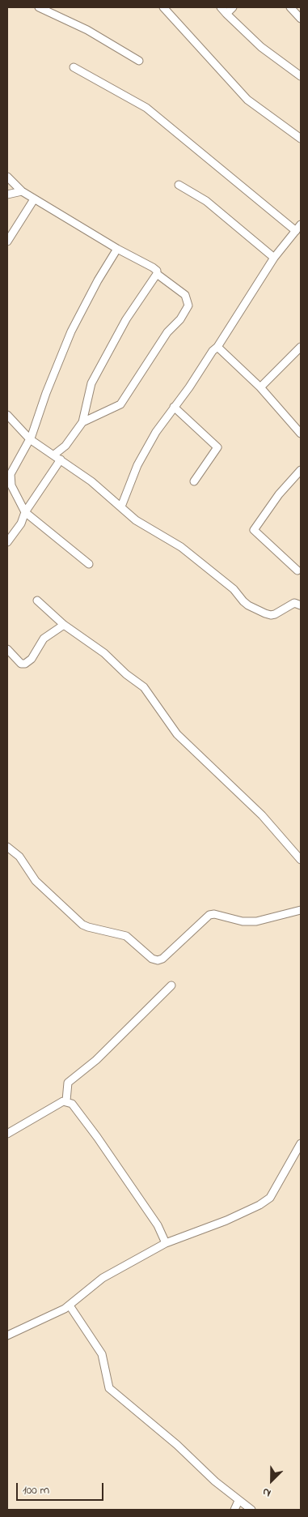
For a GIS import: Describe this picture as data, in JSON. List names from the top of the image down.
{
  "scale_bar": "100 m",
  "north": "bottom left"
}
